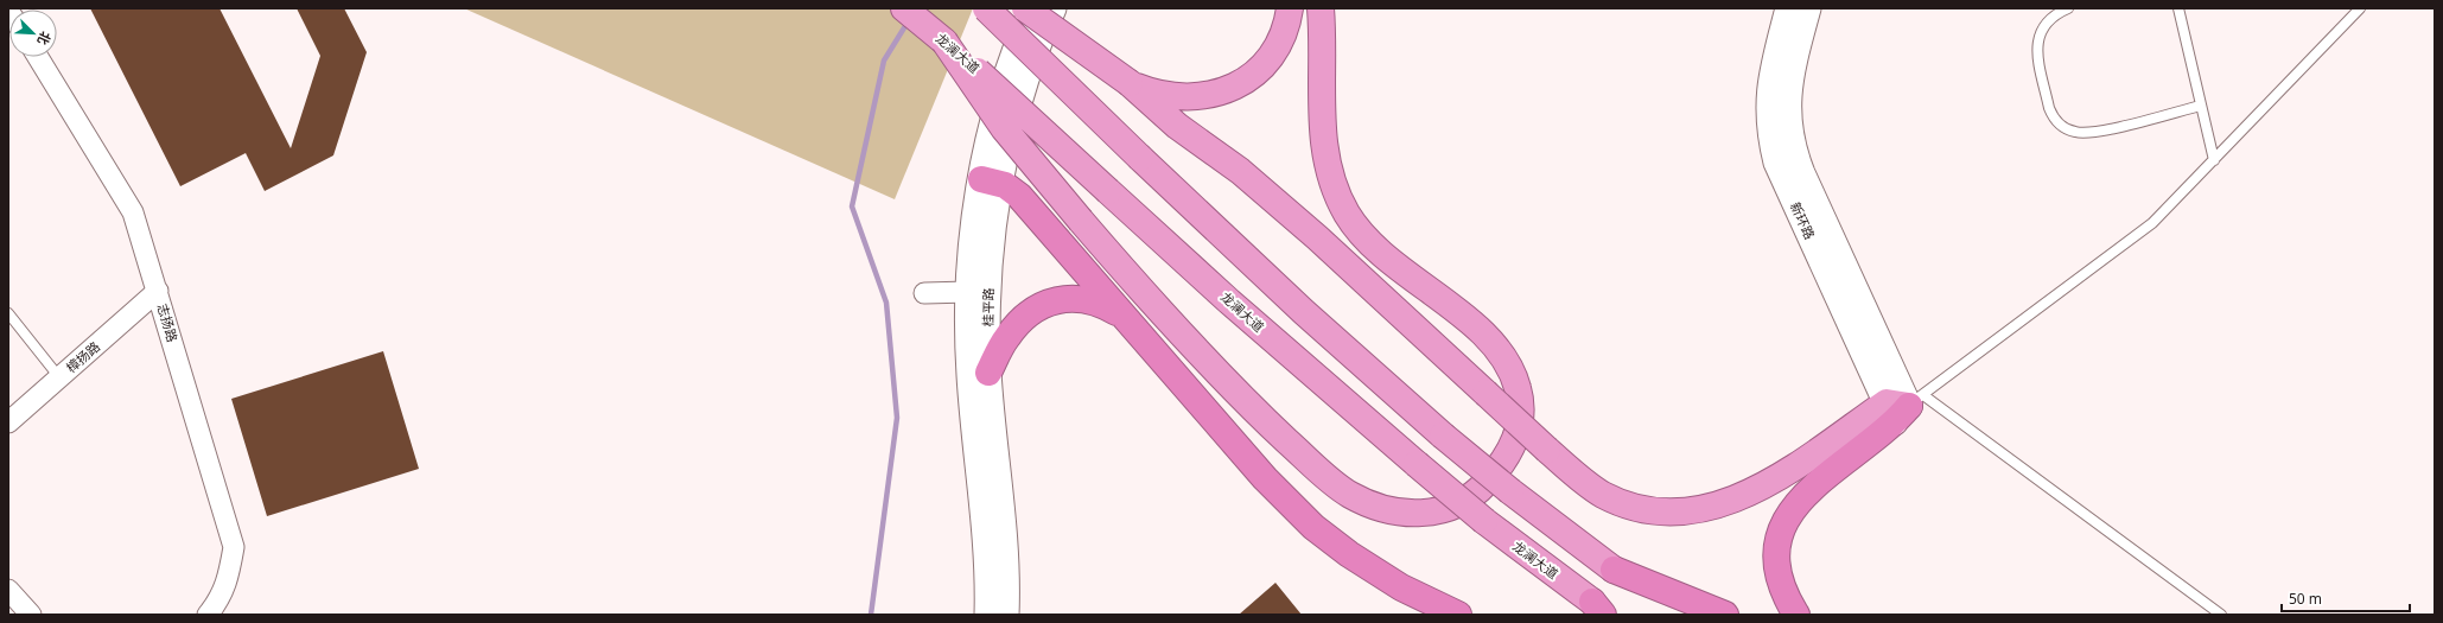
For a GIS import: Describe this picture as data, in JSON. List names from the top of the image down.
{
  "streets": {
    "highway": ["龙澜大道"],
    "street": [
      "新环路",
      "桂平路",
      "志扬路",
      "樟扬路"
    ]
  },
  "crossings": [
    ["志扬路", "樟扬路"]
  ],
  "scale_bar": "50 m",
  "north": "bottom right"
}
